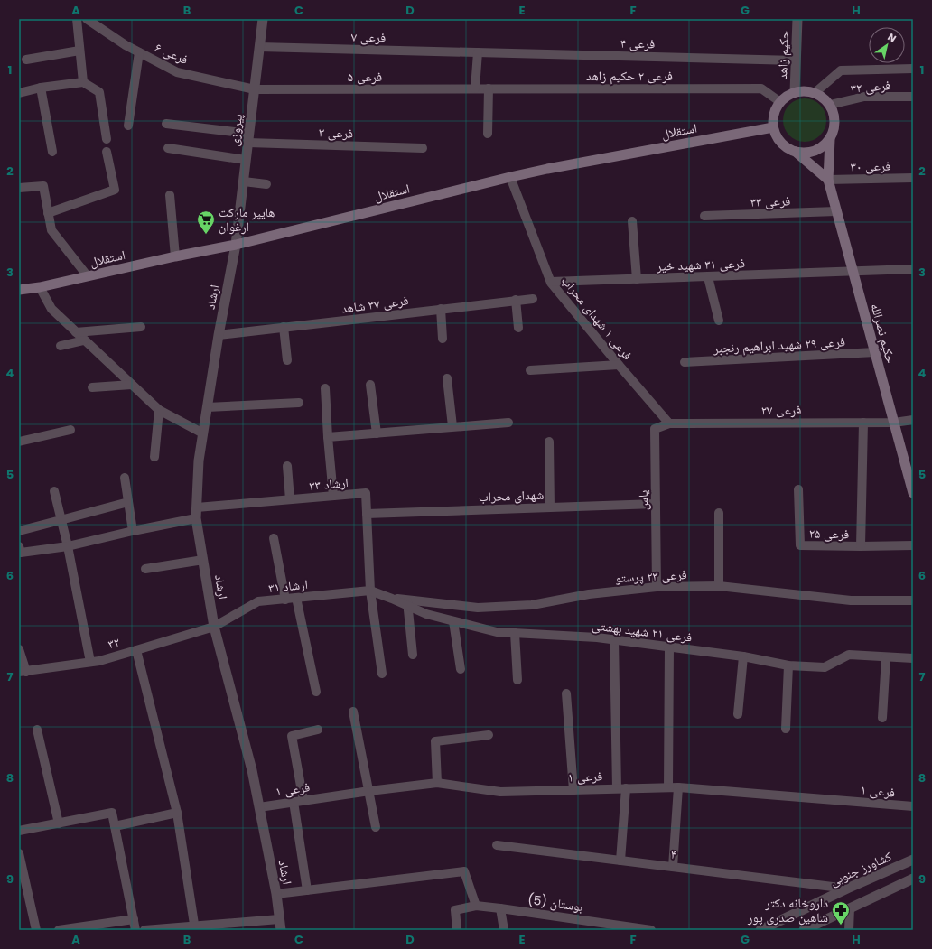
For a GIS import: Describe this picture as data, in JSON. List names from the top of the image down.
{
  "streets": {
    "main road": ["استقلال", "حکیم نصرالله"],
    "street": [
      "فرعی ۷",
      "فرعی ۴",
      "فرعی ۶",
      "حکیم زاهد",
      "فرعی ۲ حکیم زاهد",
      "فرعی ۵",
      "فرعی ۳۲",
      "پیروزی",
      "فرعی ۳",
      "فرعی ۳۰",
      "فرعی ۳۳",
      "فرعی ۳۱ شهید خیر",
      "ارشاد",
      "فرعی ۳۷ شاهد",
      "فرعی ۱ شهدای محراب",
      "فرعی ۲۹ شهید ابراهیم رنجبر",
      "فرعی ۲۷",
      "ارشاد ۳۳",
      "شهدای محراب",
      "یاس",
      "فرعی ۲۵",
      "فرعی ۲۳ پرستو",
      "ارشاد ۳۱",
      "فرعی ۲۱ شهید بهشتی",
      "۳۲",
      "فرعی ۱",
      "۴",
      "کشاورز جنوبی",
      "بوستان (5)"
    ]
  },
  "crossings": [
    ["فرعی ۷", "فرعی ۴"],
    ["فرعی ۷", "پیروزی"],
    ["فرعی ۴", "حکیم زاهد"],
    ["فرعی ۶", "فرعی ۵"],
    ["فرعی ۶", "پیروزی"],
    ["حکیم زاهد", "فرعی ۲ حکیم زاهد"],
    ["حکیم زاهد", "فرعی ۳۲"],
    ["حکیم زاهد", "استقلال"],
    ["حکیم زاهد", "حکیم نصرالله"],
    ["فرعی ۲ حکیم زاهد", "فرعی ۵"],
    ["فرعی ۲ حکیم زاهد", "فرعی ۳۲"],
    ["فرعی ۲ حکیم زاهد", "استقلال"],
    ["فرعی ۲ حکیم زاهد", "حکیم نصرالله"],
    ["فرعی ۵", "پیروزی"],
    ["فرعی ۳۲", "استقلال"],
    ["فرعی ۳۲", "حکیم نصرالله"],
    ["پیروزی", "استقلال"],
    ["پیروزی", "فرعی ۳"],
    ["پیروزی", "ارشاد"],
    ["استقلال", "ارشاد"],
    ["استقلال", "فرعی ۱ شهدای محراب"],
    ["استقلال", "حکیم نصرالله"],
    ["فرعی ۳۰", "حکیم نصرالله"],
    ["فرعی ۳۳", "حکیم نصرالله"],
    ["فرعی ۳۱ شهید خیر", "فرعی ۱ شهدای محراب"],
    ["فرعی ۳۱ شهید خیر", "حکیم نصرالله"],
    ["ارشاد", "فرعی ۳۷ شاهد"],
    ["ارشاد", "ارشاد ۳۳"],
    ["ارشاد", "ارشاد ۳۱"],
    ["ارشاد", "۳۲"],
    ["ارشاد", "فرعی ۱"],
    ["فرعی ۱ شهدای محراب", "فرعی ۲۷"],
    ["فرعی ۱ شهدای محراب", "یاس"],
    ["حکیم نصرالله", "فرعی ۲۹ شهید ابراهیم رنجبر"],
    ["حکیم نصرالله", "فرعی ۲۷"],
    ["فرعی ۲۷", "یاس"],
    ["ارشاد ۳۳", "شهدای محراب"],
    ["ارشاد ۳۳", "ارشاد ۳۱"],
    ["ارشاد ۳۳", "فرعی ۲۱ شهید بهشتی"],
    ["شهدای محراب", "یاس"],
    ["یاس", "فرعی ۲۳ پرستو"],
    ["فرعی ۲۳ پرستو", "فرعی ۲۱ شهید بهشتی"],
    ["ارشاد ۳۱", "فرعی ۲۱ شهید بهشتی"],
    ["ارشاد ۳۱", "۳۲"],
    ["۴", "کشاورز جنوبی"]
  ],
  "places": {
    "supermarket": ["هایپر مارکت ارغوان"],
    "pharmacy": ["داروخانه دکتر شاهین صدری پور"]
  },
  "north": "top right",
  "grid": {
    "columns": [
      "A",
      "B",
      "C",
      "D",
      "E",
      "F",
      "G",
      "H"
    ],
    "rows": [
      "1",
      "2",
      "3",
      "4",
      "5",
      "6",
      "7",
      "8",
      "9"
    ]
  }
}
